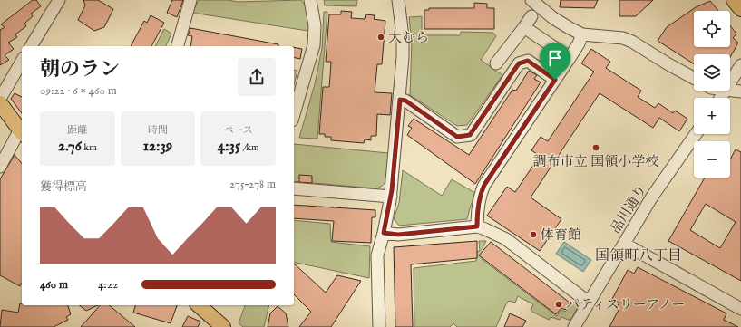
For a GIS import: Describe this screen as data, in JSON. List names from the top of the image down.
{
  "streets": {
    "street": ["品川通り"]
  },
  "districts": ["国領町八丁目"],
  "places": [
    "大むら",
    "調布市立 国領小学校",
    "体育館",
    "パティスリーアノー"
  ],
  "page": {
    "map_buttons": ["+", "−"],
    "heading": ["朝のラン", "09:22 · 6 × 460 m"],
    "stats": [
      ["距離", "2.76 km"],
      ["時間", "12:39"],
      ["ペース", "4:35 /km"]
    ],
    "chart": ["獲得標高", "275–278 m"],
    "list": [
      {
        "name": "460 m",
        "note": "4:22"
      }
    ]
  }
}
